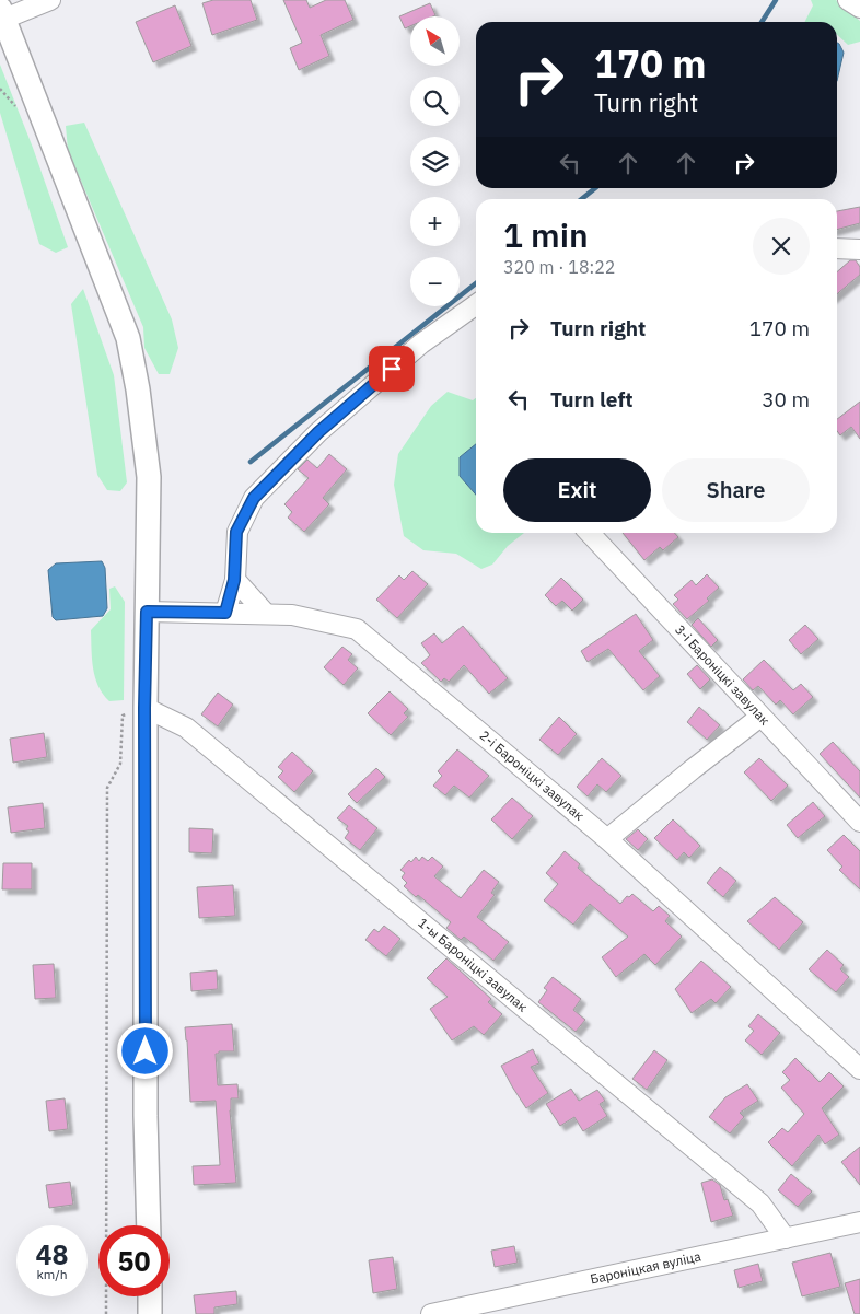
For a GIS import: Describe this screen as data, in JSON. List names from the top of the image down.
{
  "streets": {
    "street": [
      "3-і Бароніцкі завулак",
      "2-і Бароніцкі завулак",
      "1-ы Бароніцкі завулак",
      "Бароніцкая вуліца"
    ]
  },
  "crossings": [
    ["1-ы Бароніцкі завулак", "Бароніцкая вуліца"]
  ],
  "north": "top left",
  "page": {
    "map_buttons": ["+", "−"],
    "turn": ["170 m", "Turn right"],
    "heading": ["1 min", "320 m · 18:22"],
    "list": [
      {
        "name": "Turn right",
        "value": "170 m"
      },
      {
        "name": "Turn left",
        "value": "30 m"
      }
    ],
    "buttons": ["Exit", "Share"],
    "speed": "48 km/h",
    "limit": "50"
  }
}
